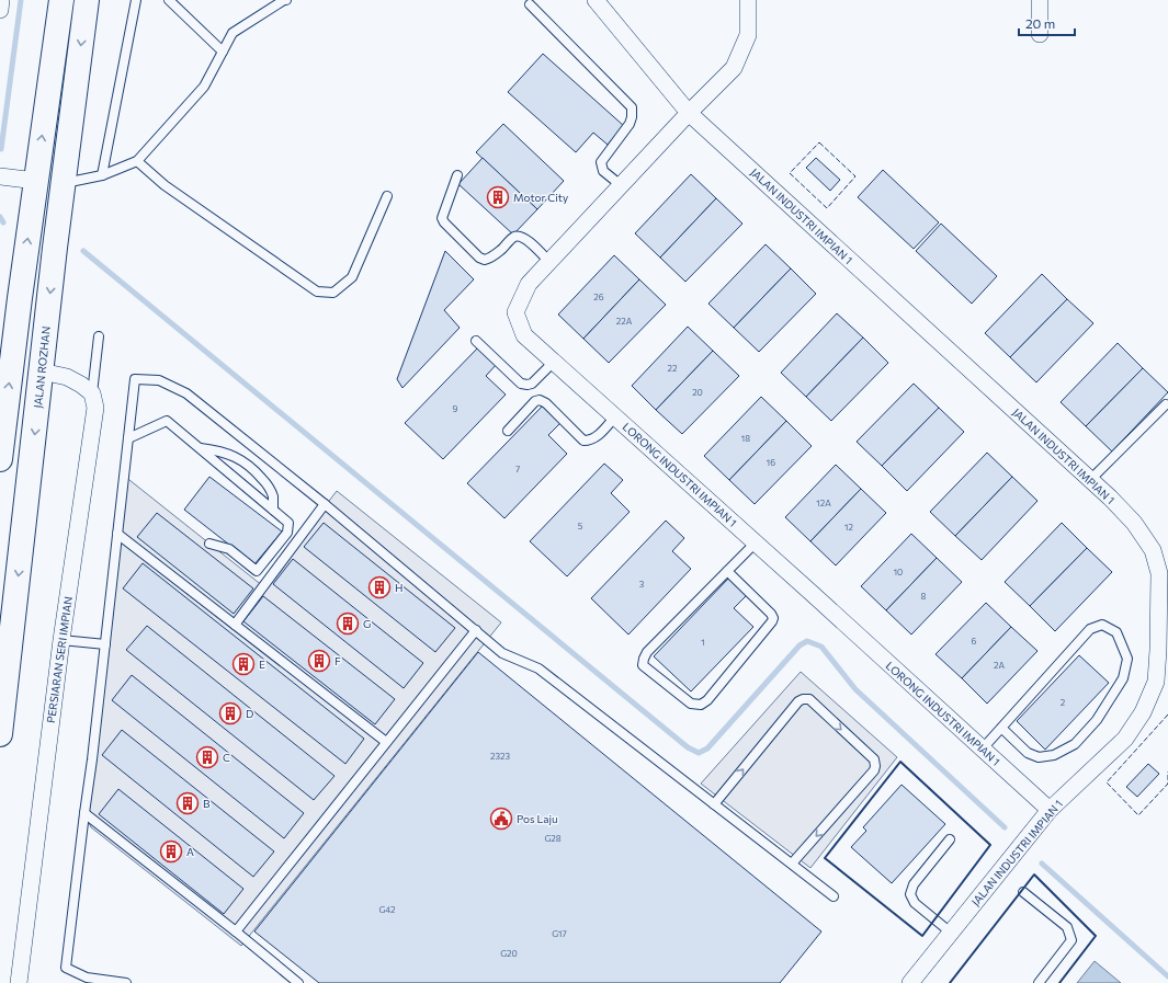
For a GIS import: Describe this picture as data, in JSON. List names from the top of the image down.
{
  "streets": {
    "main road": ["JALAN ROZHAN"],
    "street": ["JALAN INDUSTRI IMPIAN 1", "LORONG INDUSTRI IMPIAN 1", "PERSIARAN SERI IMPIAN"]
  },
  "crossings": [
    ["JALAN INDUSTRI IMPIAN 1", "LORONG INDUSTRI IMPIAN 1"]
  ],
  "places": {
    "building": [
      "Motor City",
      "H",
      "G",
      "F",
      "E",
      "D",
      "C",
      "B",
      "A"
    ],
    "public building": ["Pos Laju"]
  },
  "house_numbers": [
    "26",
    "22A",
    "22",
    "20",
    "9",
    "18",
    "16",
    "7",
    "12A",
    "5",
    "12",
    "10",
    "3",
    "8",
    "6",
    "1",
    "2A",
    "2",
    "2323",
    "G28",
    "G42",
    "G17",
    "G20"
  ],
  "scale_bar": "20 m"
}
